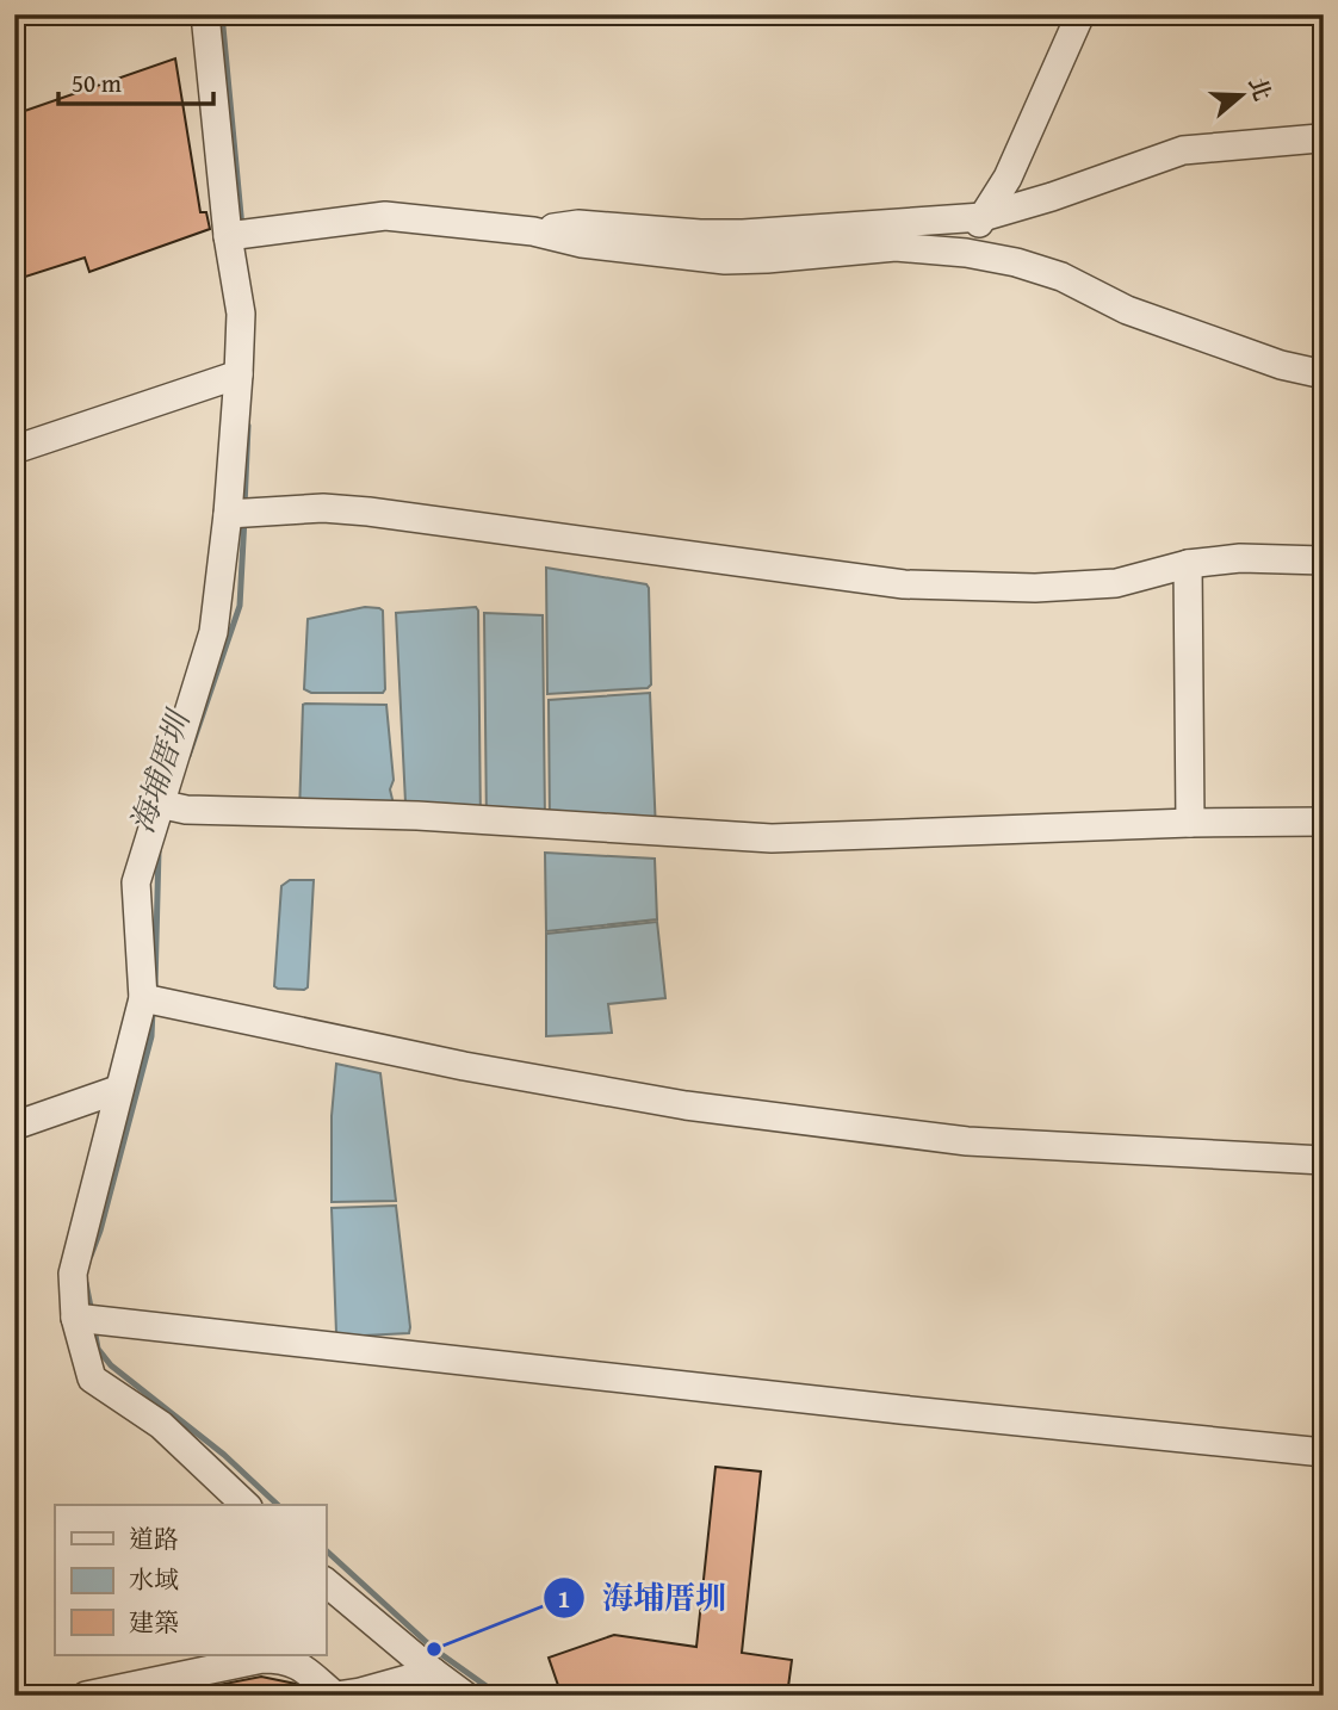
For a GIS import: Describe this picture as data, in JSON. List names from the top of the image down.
{
  "water": ["海埔厝圳"],
  "places": ["海埔厝圳"],
  "legend": ["道路", "水域", "建築"],
  "scale_bar": "50 m",
  "north": "right"
}
